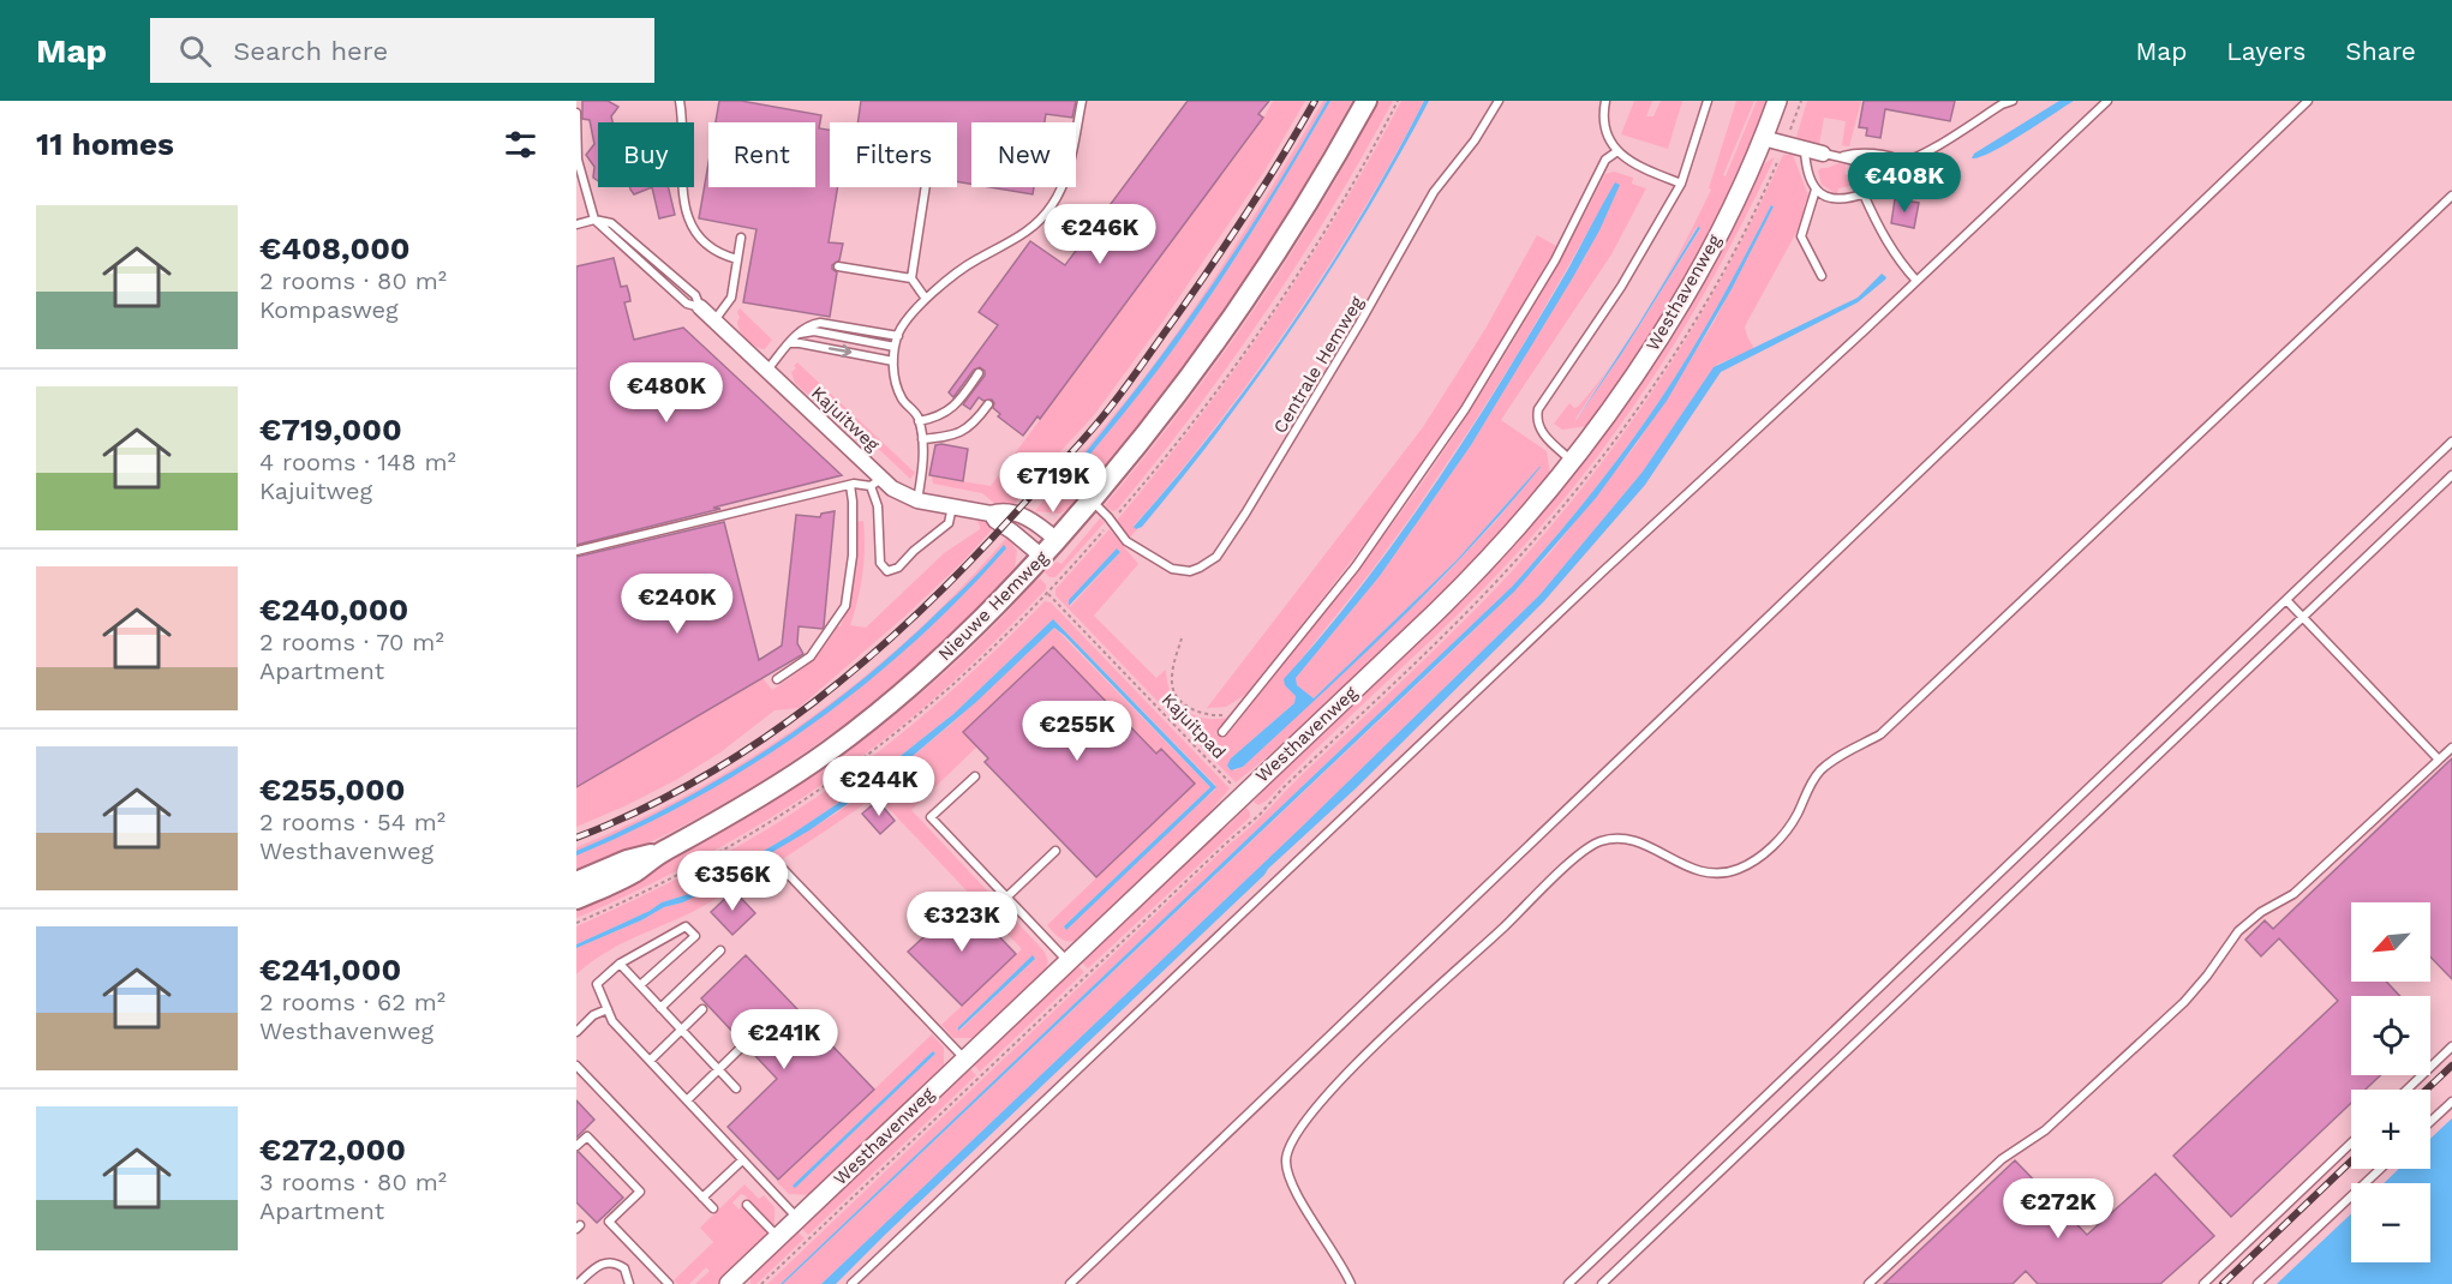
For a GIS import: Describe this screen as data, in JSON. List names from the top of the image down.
{
  "streets": {
    "main road": ["Nieuwe Hemweg"],
    "street": ["Westhavenweg", "Kajuitweg"],
    "lane": ["Centrale Hemweg"],
    "path": ["Kajuitpad"]
  },
  "crossings": [
    ["Westhavenweg", "Kajuitpad"],
    ["Centrale Hemweg", "Nieuwe Hemweg"],
    ["Kajuitweg", "Nieuwe Hemweg"]
  ],
  "north": "bottom left",
  "page": {
    "header": "Map",
    "search": "Search here",
    "nav": ["Map", "Layers", "Share"],
    "heading": "11 homes",
    "chip": [
      "Buy",
      "Rent",
      "Filters",
      "New"
    ],
    "price": [
      "€408K",
      "€246K",
      "€480K",
      "€719K",
      "€240K",
      "€255K",
      "€244K",
      "€356K",
      "€323K",
      "€241K",
      "€272K"
    ],
    "list": [
      {
        "name": "€408,000",
        "note": "2 rooms · 80 m² · Kompasweg"
      },
      {
        "name": "€719,000",
        "note": "4 rooms · 148 m² · Kajuitweg"
      },
      {
        "name": "€240,000",
        "note": "2 rooms · 70 m² · Apartment"
      },
      {
        "name": "€255,000",
        "note": "2 rooms · 54 m² · Westhavenweg"
      },
      {
        "name": "€241,000",
        "note": "2 rooms · 62 m² · Westhavenweg"
      },
      {
        "name": "€272,000",
        "note": "3 rooms · 80 m² · Apartment"
      }
    ],
    "map_buttons": ["+", "−"]
  }
}
